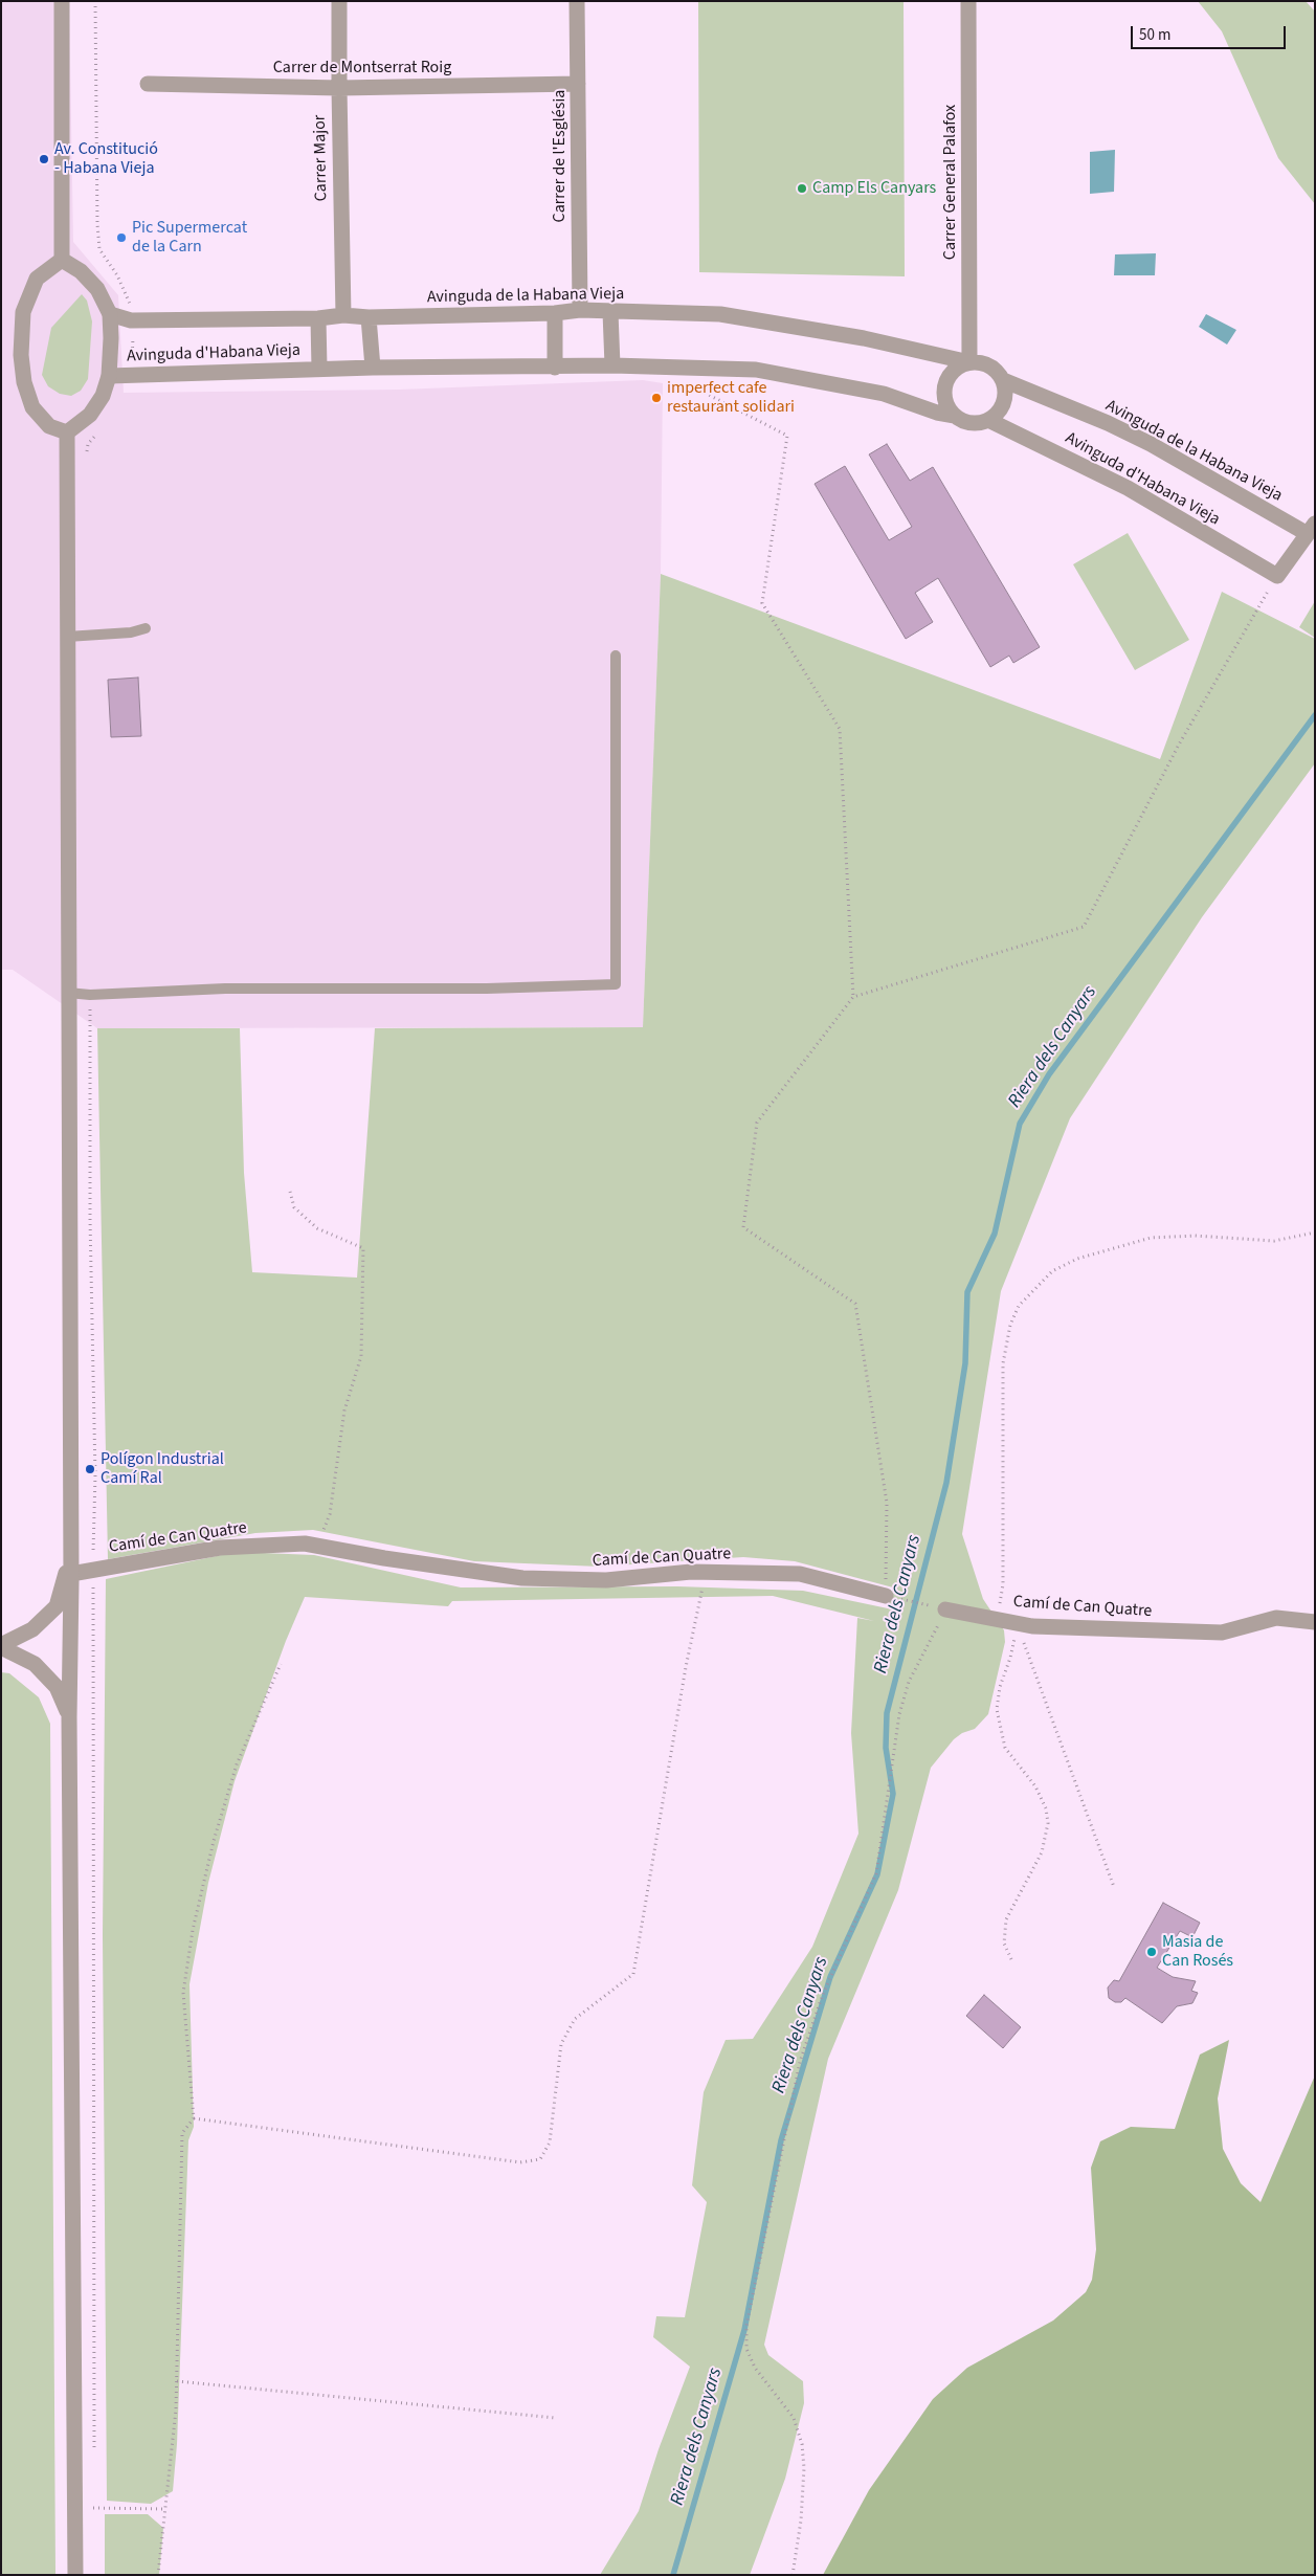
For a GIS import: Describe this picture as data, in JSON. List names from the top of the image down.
{
  "streets": {
    "street": [
      "Carrer de Montserrat Roig",
      "Carrer de l'Església",
      "Carrer Major",
      "Carrer General Palafox",
      "Avinguda de la Habana Vieja",
      "Avinguda d'Habana Vieja",
      "Camí de Can Quatre"
    ]
  },
  "crossings": [
    ["Carrer de Montserrat Roig", "Carrer de l'Església"],
    ["Carrer de Montserrat Roig", "Carrer Major"],
    ["Carrer de l'Església", "Avinguda de la Habana Vieja"],
    ["Carrer Major", "Avinguda de la Habana Vieja"],
    ["Carrer General Palafox", "Avinguda de la Habana Vieja"],
    ["Carrer General Palafox", "Avinguda d'Habana Vieja"],
    ["Avinguda de la Habana Vieja", "Avinguda d'Habana Vieja"]
  ],
  "water": ["Riera dels Canyars"],
  "places": [
    "Av. Constitució - Habana Vieja",
    "Camp Els Canyars",
    "Pic Supermercat de la Carn",
    "imperfect cafe restaurant solidari",
    "Polígon Industrial Camí Ral",
    "Masia de Can Rosés"
  ],
  "scale_bar": "50 m"
}
